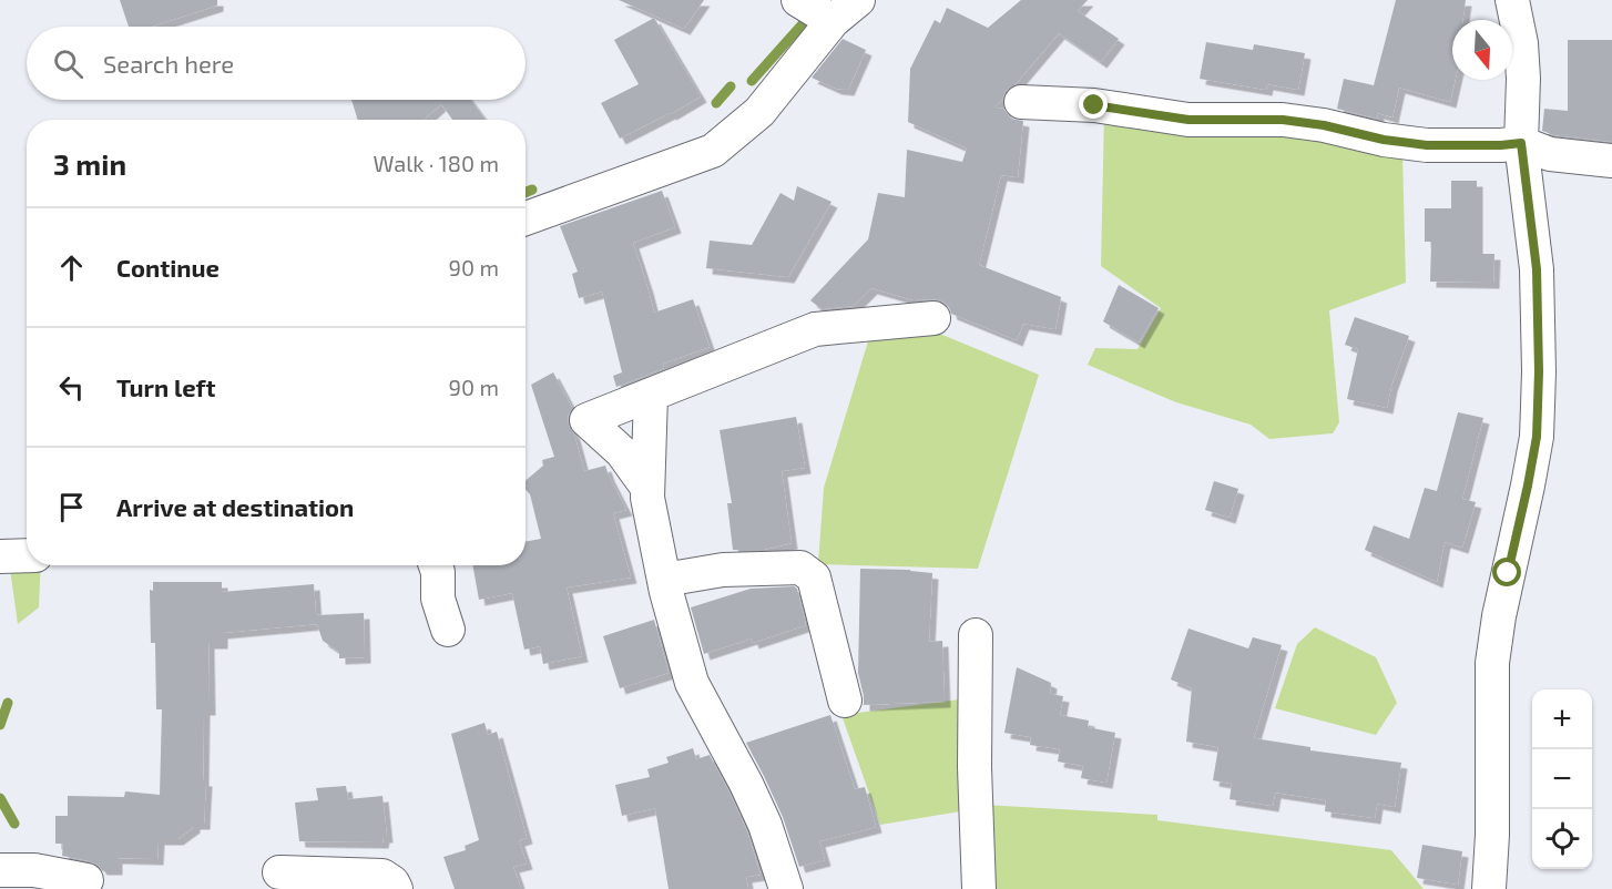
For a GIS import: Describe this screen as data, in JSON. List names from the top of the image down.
{
  "north": "bottom",
  "page": {
    "search": "Search here",
    "heading": ["3 min", "Walk · 180 m"],
    "list": [
      ["Continue", "90 m"],
      ["Turn left", "90 m"],
      "Arrive at destination"
    ],
    "map_buttons": ["+", "−"]
  }
}
